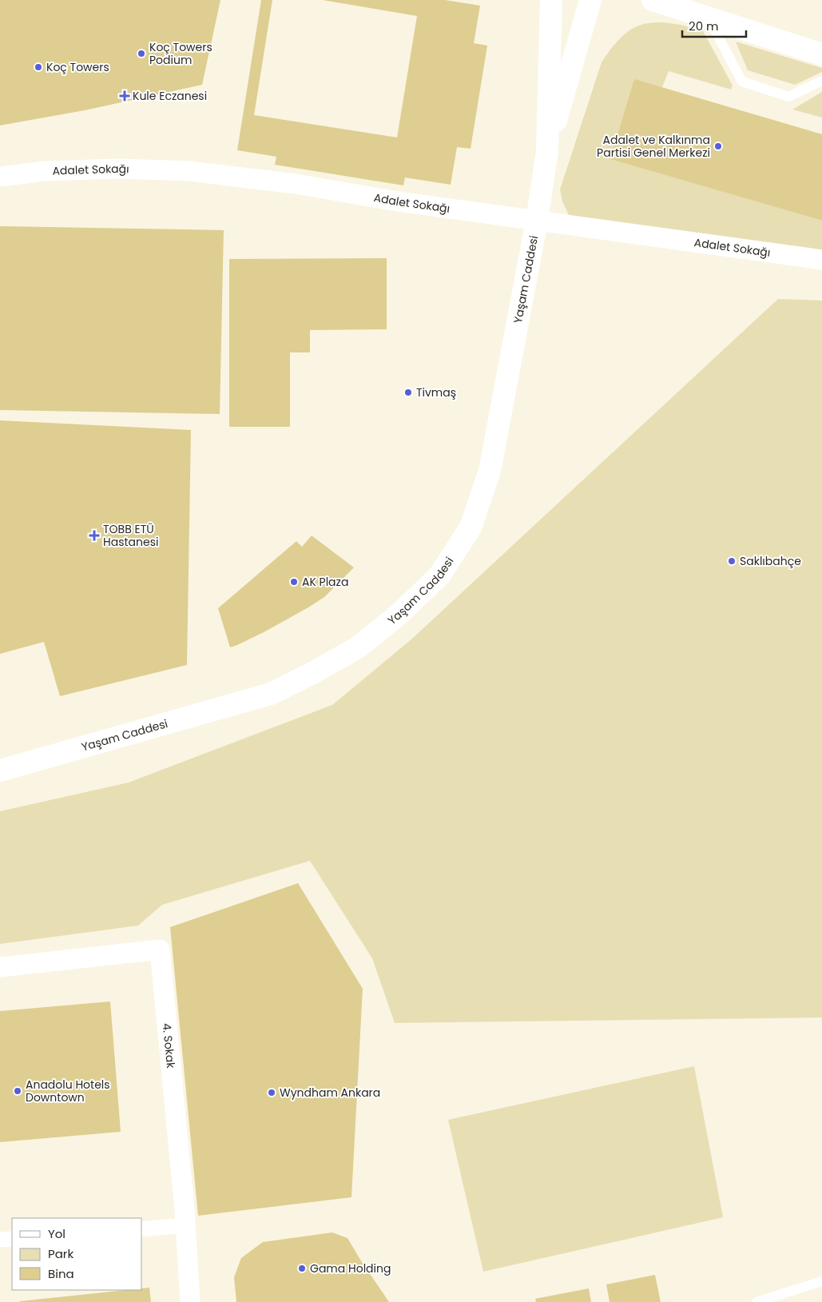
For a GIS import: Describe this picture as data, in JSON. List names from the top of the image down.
{
  "streets": {
    "street": ["Adalet Sokağı", "Yaşam Caddesi", "4. Sokak"]
  },
  "crossings": [
    ["Adalet Sokağı", "Yaşam Caddesi"]
  ],
  "places": {
    "other": [
      "Koç Towers Podium",
      "Koç Towers",
      "Adalet ve Kalkınma Partisi Genel Merkezi",
      "Tivmaş",
      "Saklıbahçe",
      "AK Plaza",
      "Anadolu Hotels Downtown",
      "Wyndham Ankara",
      "Gama Holding"
    ],
    "health": ["Kule Eczanesi", "TOBB ETÜ Hastanesi"]
  },
  "legend": ["Yol", "Park", "Bina"],
  "scale_bar": "20 m"
}
